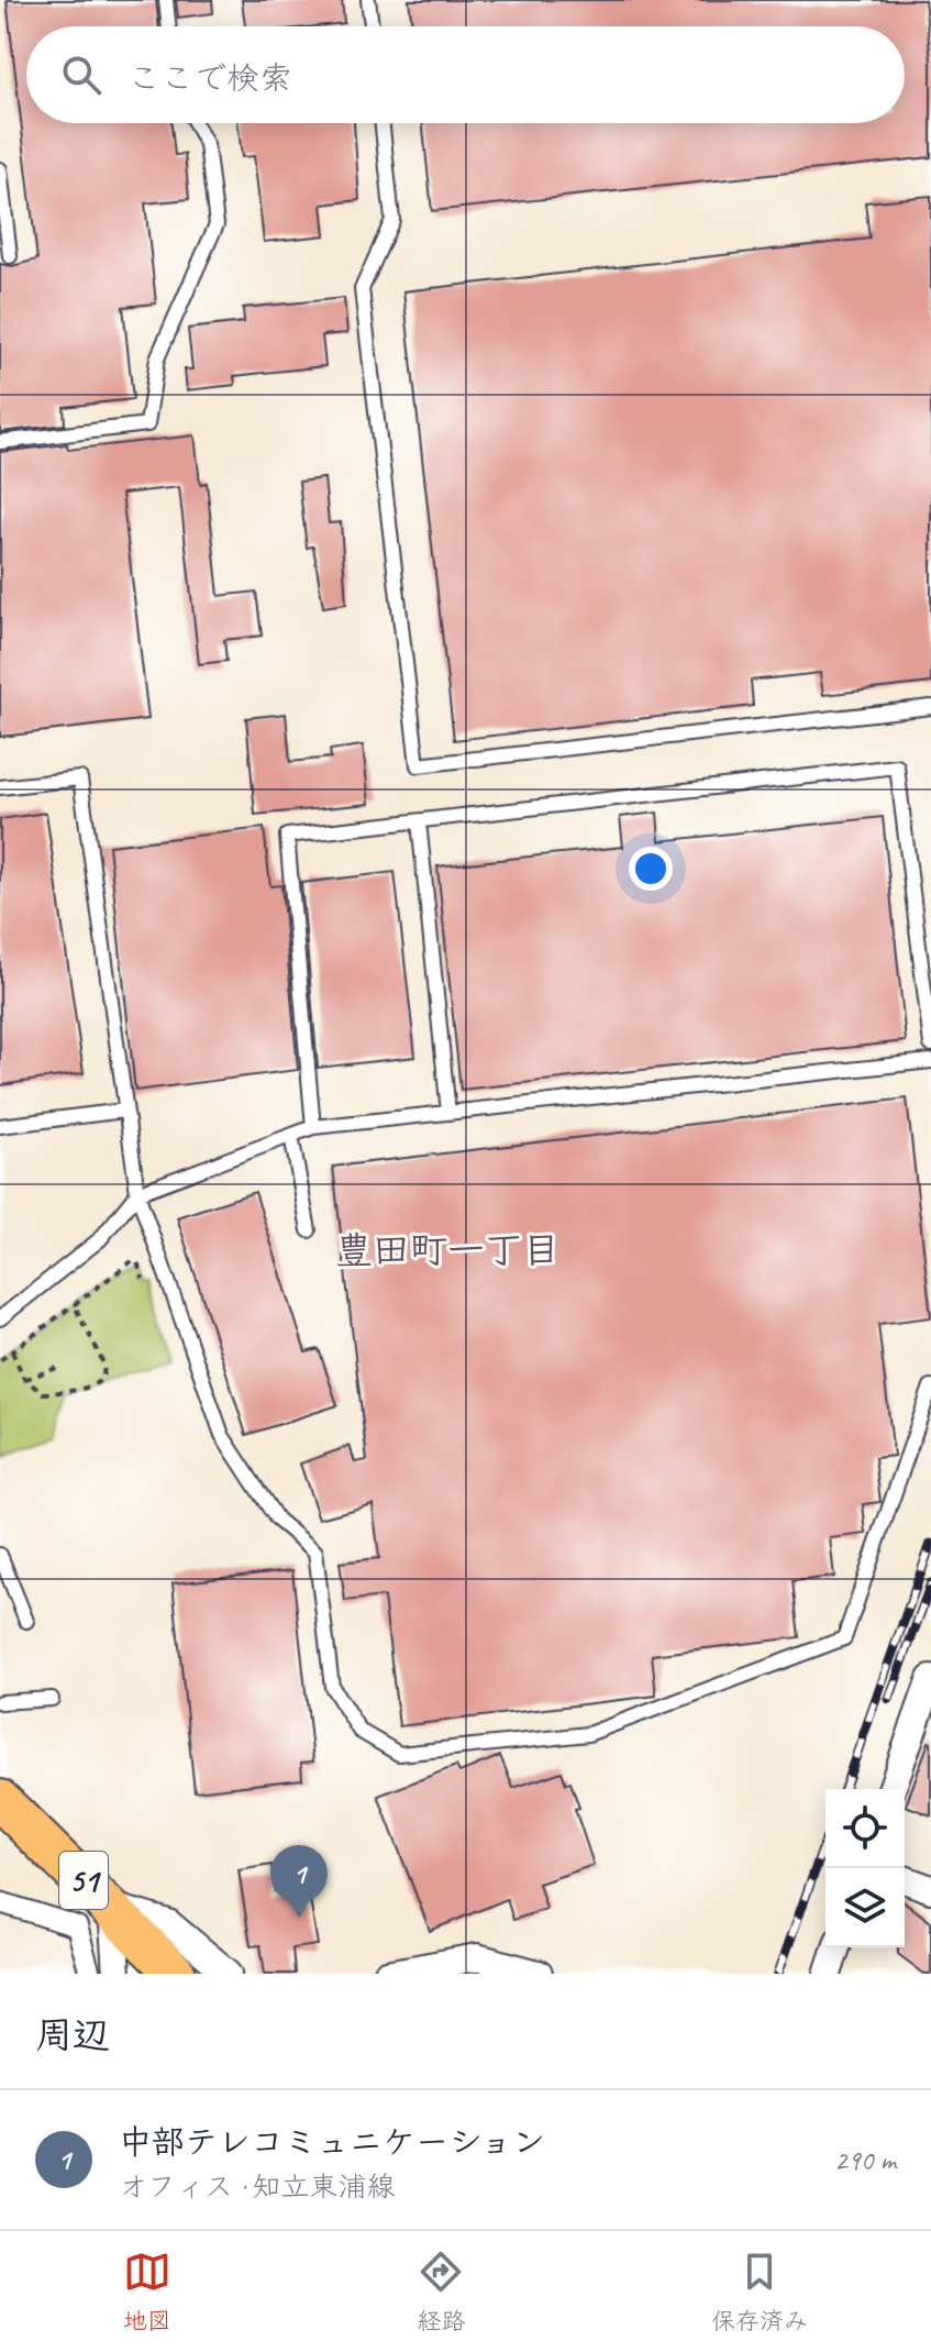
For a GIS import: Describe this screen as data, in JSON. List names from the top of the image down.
{
  "streets": {
    "main road": ["51"]
  },
  "districts": ["豊田町一丁目"],
  "page": {
    "search": "ここで検索",
    "pins": "1",
    "heading": "周辺",
    "list": [
      {
        "mark": "1",
        "name": "中部テレコミュニケーション",
        "note": "オフィス · 知立東浦線",
        "value": "290 m"
      }
    ],
    "nav": ["地図", "経路", "保存済み"]
  }
}
